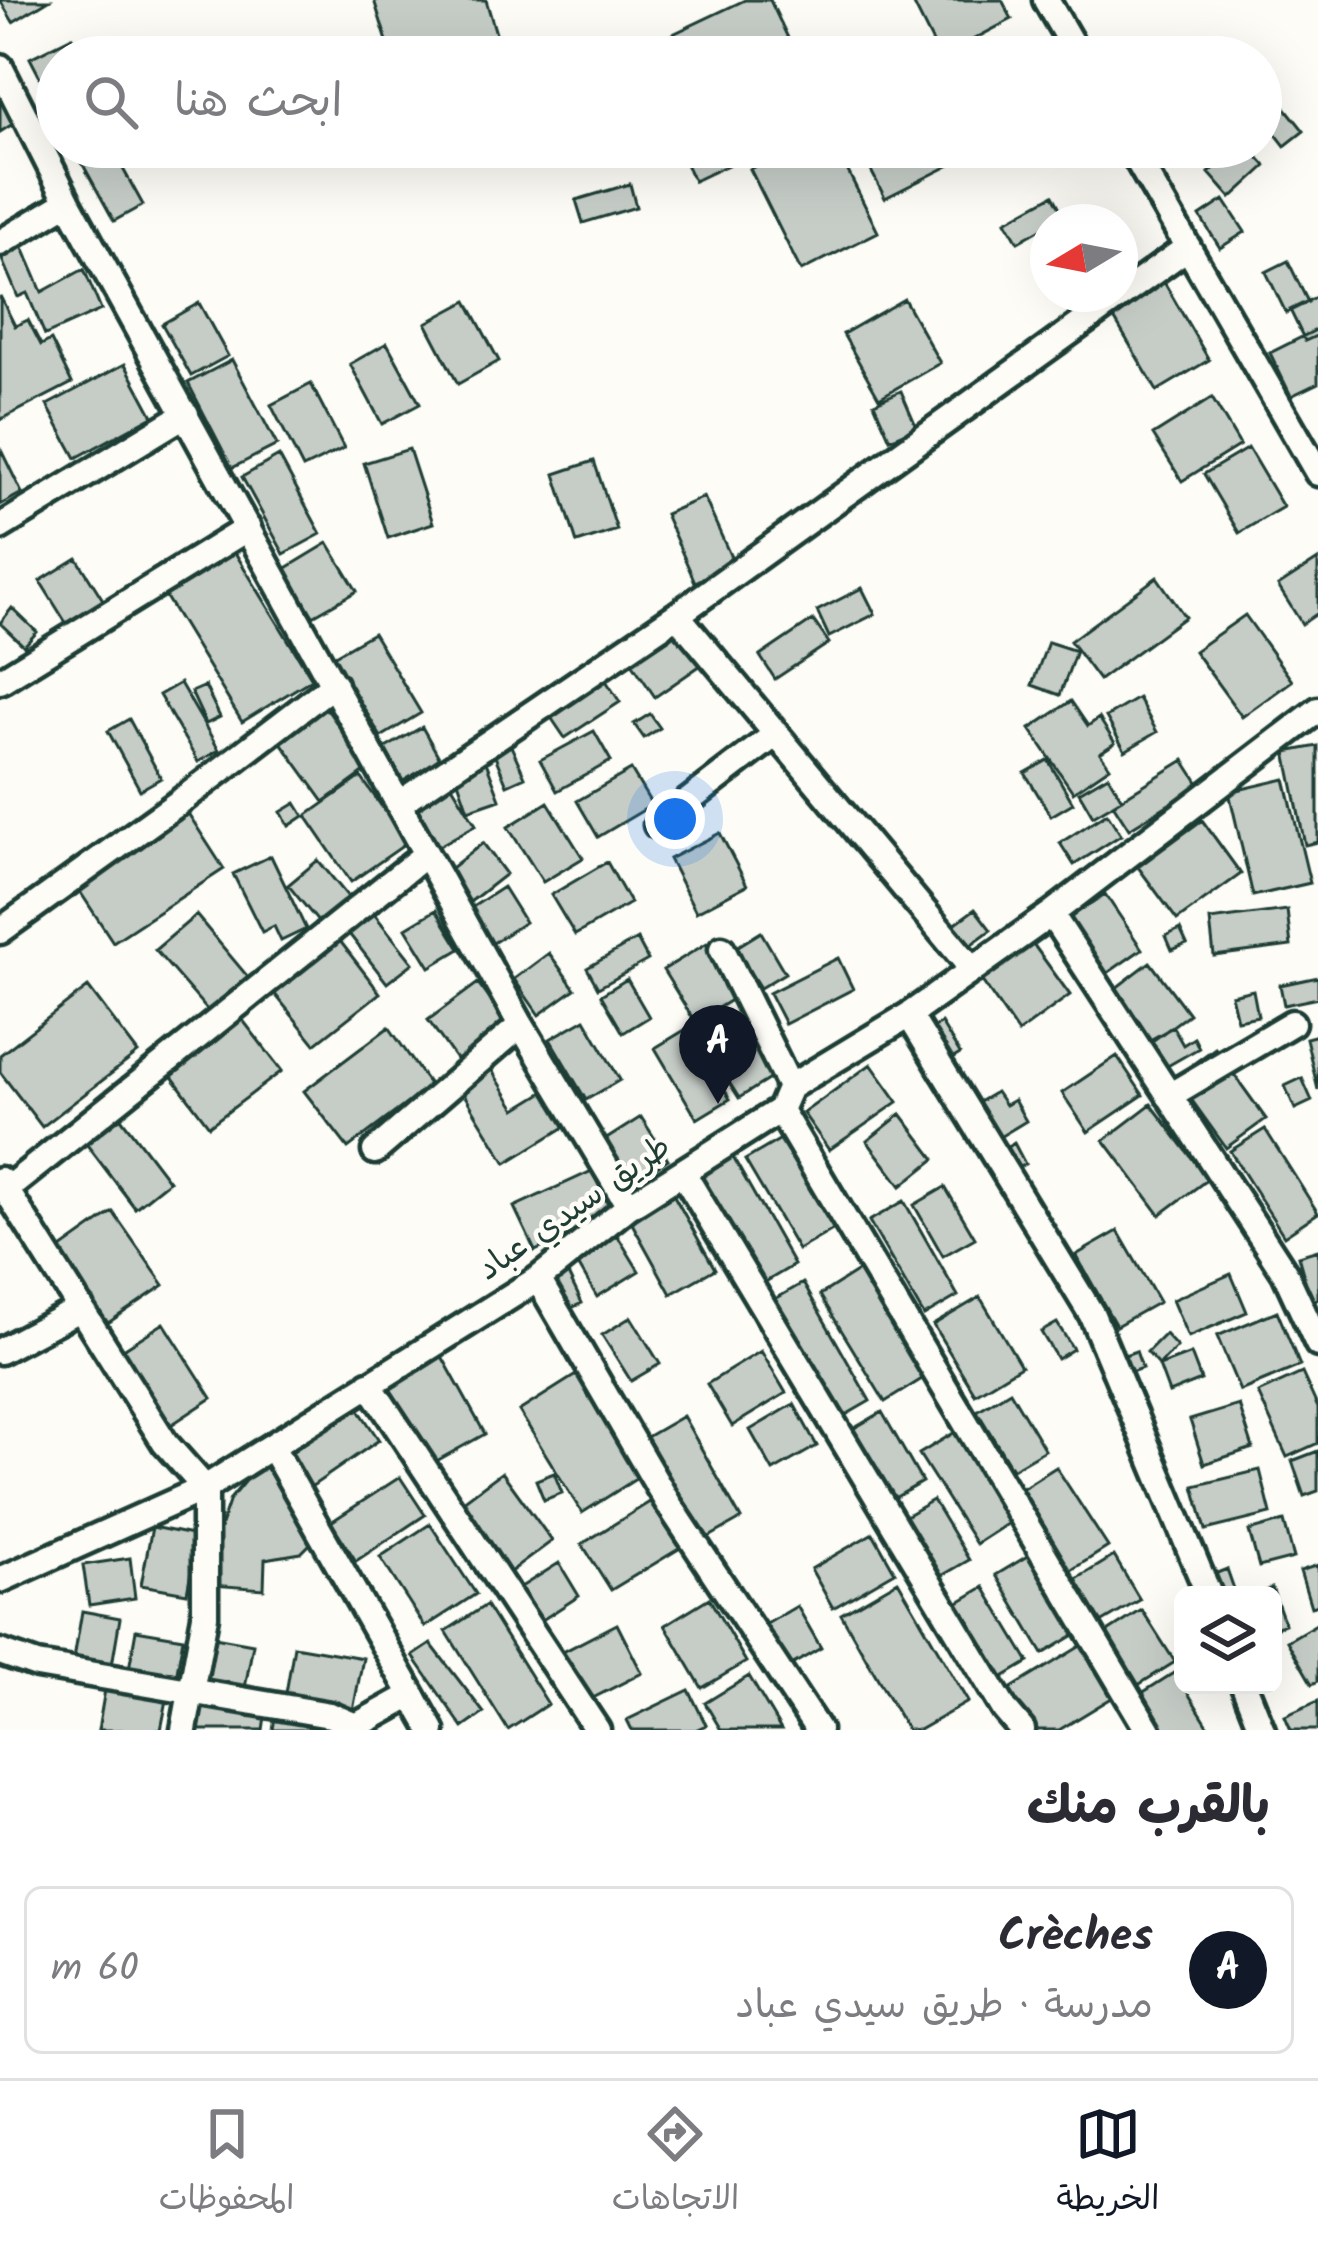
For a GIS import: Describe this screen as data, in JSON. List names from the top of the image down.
{
  "streets": {
    "street": ["طريق سيدي عباد"]
  },
  "north": "left",
  "page": {
    "search": "ابحث هنا",
    "pins": "A",
    "heading": "بالقرب منك",
    "list": [
      {
        "mark": "A",
        "name": "Crèches",
        "note": "مدرسة · طريق سيدي عباد",
        "value": "60 m"
      }
    ],
    "nav": ["الخريطة", "الاتجاهات", "المحفوظات"]
  }
}
